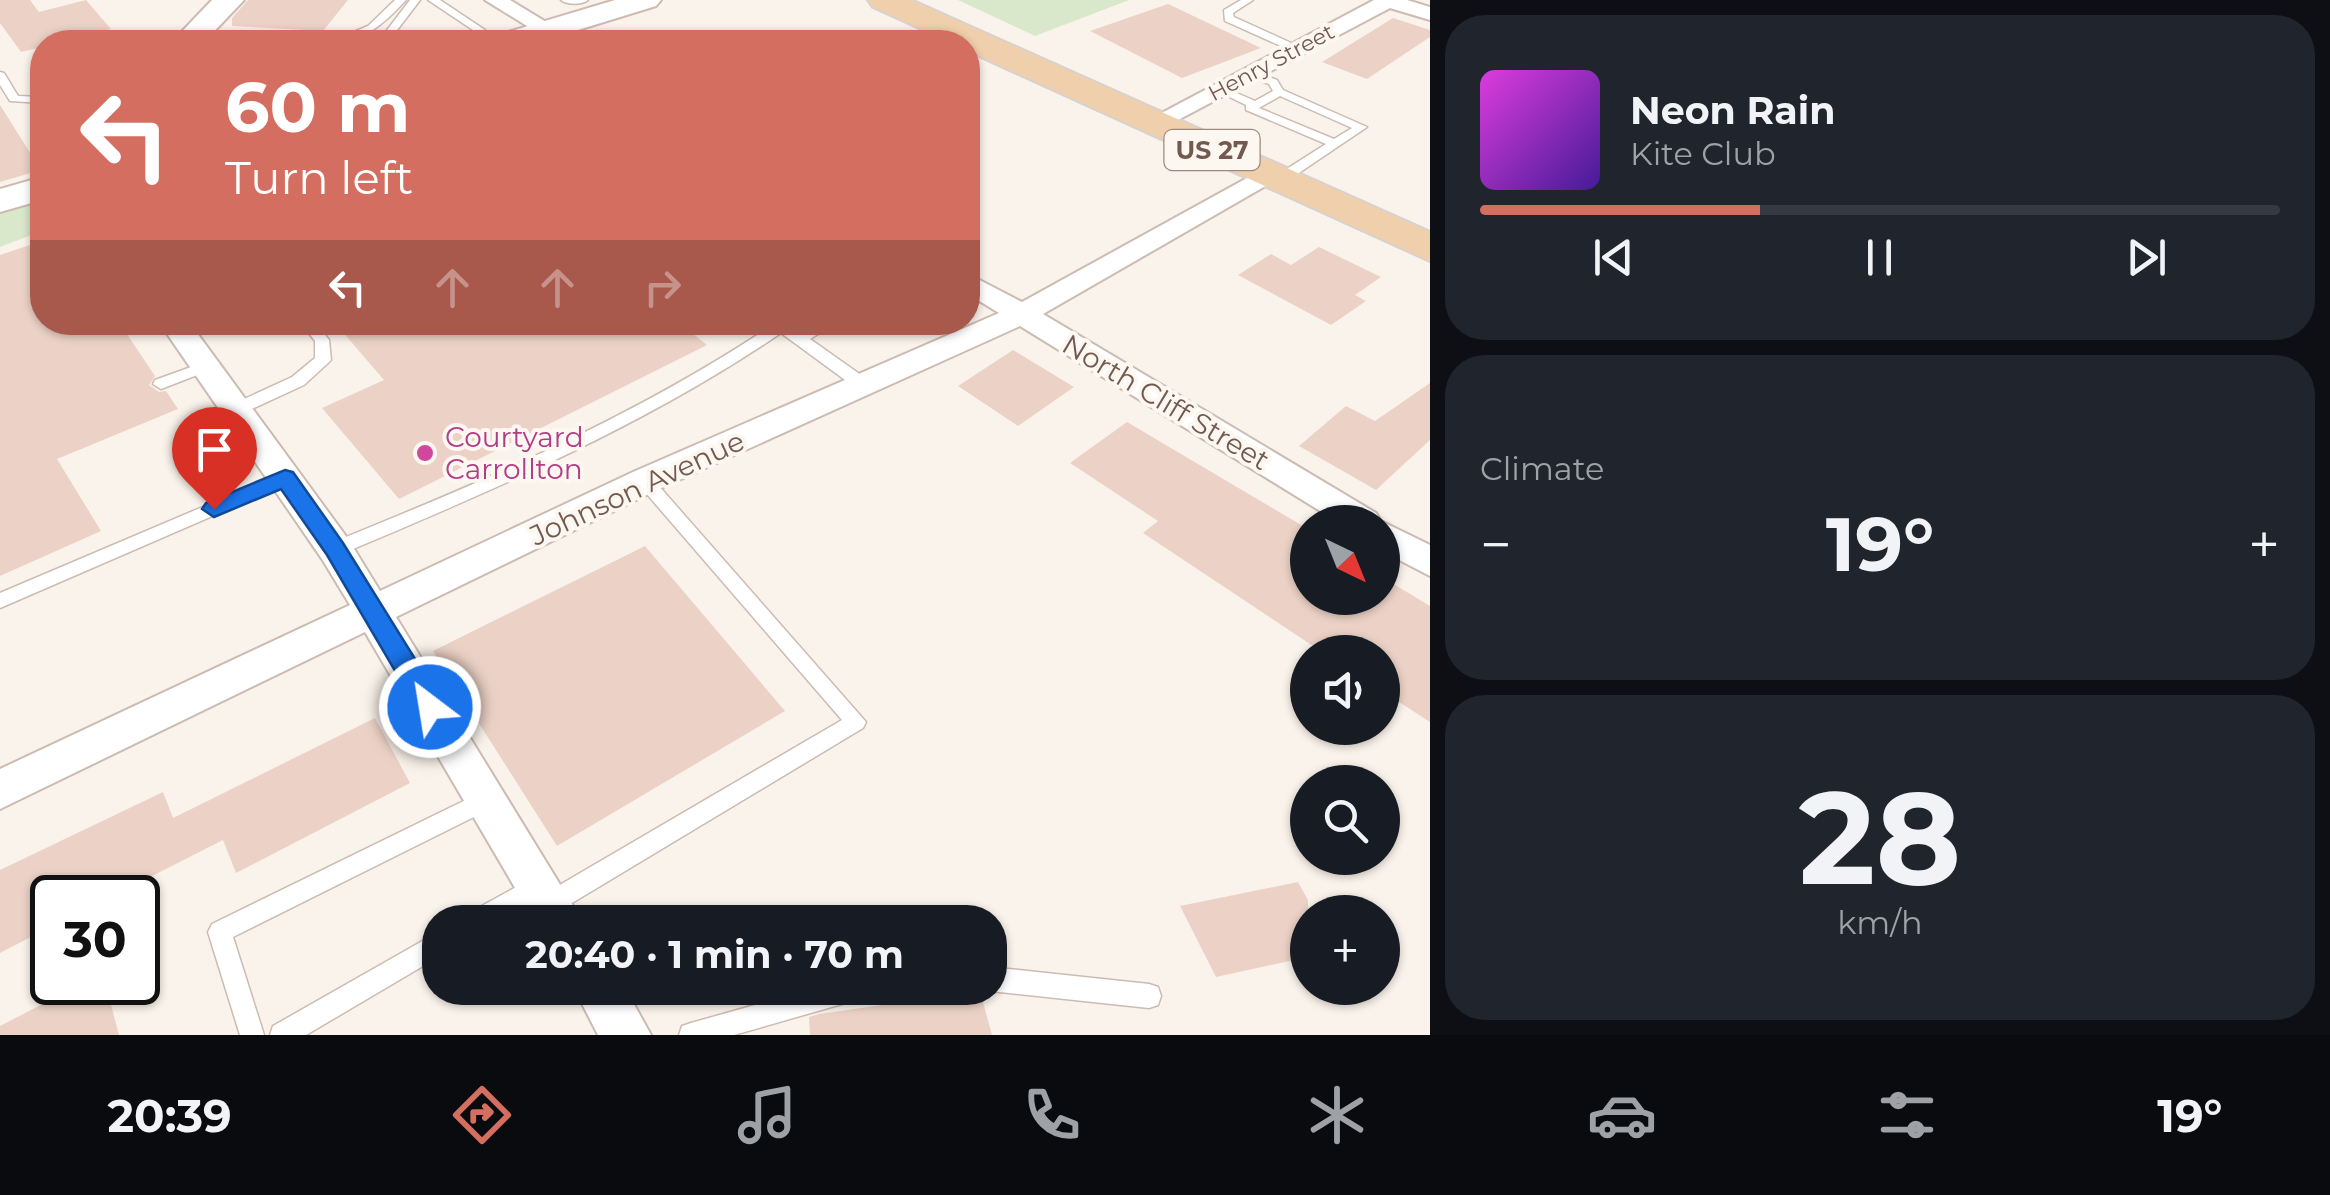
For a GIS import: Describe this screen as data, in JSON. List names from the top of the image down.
{
  "streets": {
    "main road": ["US 27"],
    "street": ["Henry Street", "North Cliff Street", "Johnson Avenue"]
  },
  "crossings": [
    ["Henry Street", "US 27"],
    ["US 27", "Johnson Avenue"],
    ["North Cliff Street", "Johnson Avenue"]
  ],
  "places": ["Courtyard Carrollton"],
  "north": "bottom right",
  "page": {
    "turn": ["60 m", "Turn left"],
    "song": ["Neon Rain", "Kite Club"],
    "tile": [
      "Climate",
      ["28", "km/h"]
    ],
    "heat": ["−", "19°", "+"],
    "map_buttons": "+",
    "limit": "30",
    "trip": "20:40 · 1 min · 70 m",
    "tabs": ["20:39", "19°"]
  }
}
